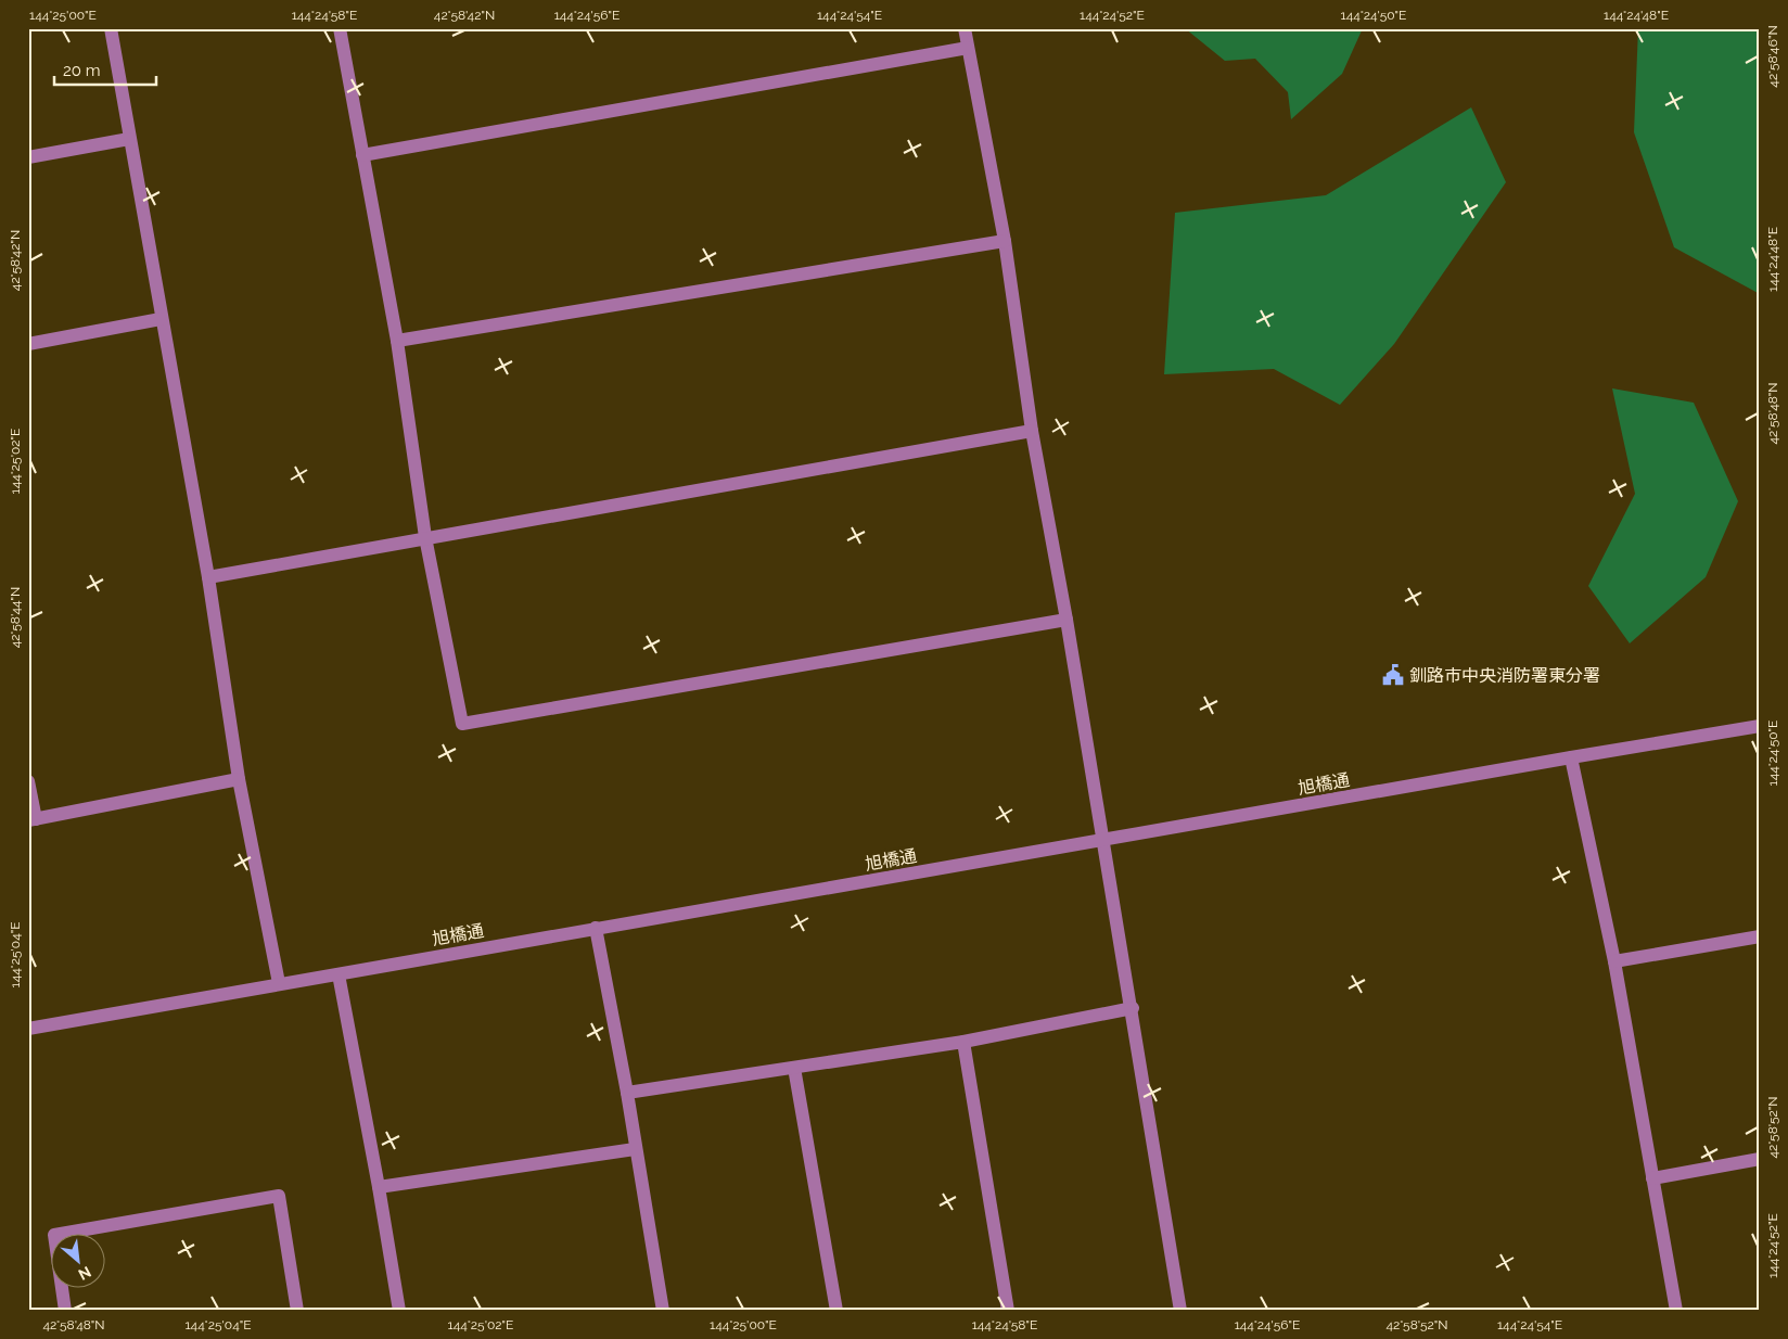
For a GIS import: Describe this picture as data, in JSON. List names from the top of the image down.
{
  "streets": {
    "street": ["旭橋通"]
  },
  "places": {
    "public building": ["釧路市中央消防署東分署"]
  },
  "scale_bar": "20 m",
  "north": "bottom right",
  "coordinates": [
    "144°25'00\"E",
    "144°24'58\"E",
    "42°58'42\"N",
    "144°24'56\"E",
    "144°24'54\"E",
    "144°24'52\"E",
    "144°24'50\"E",
    "144°24'48\"E",
    "42°58'46\"N",
    "42°58'48\"N",
    "144°25'02\"E",
    "42°58'44\"N",
    "144°25'04\"E",
    "42°58'52\"N"
  ]
}
